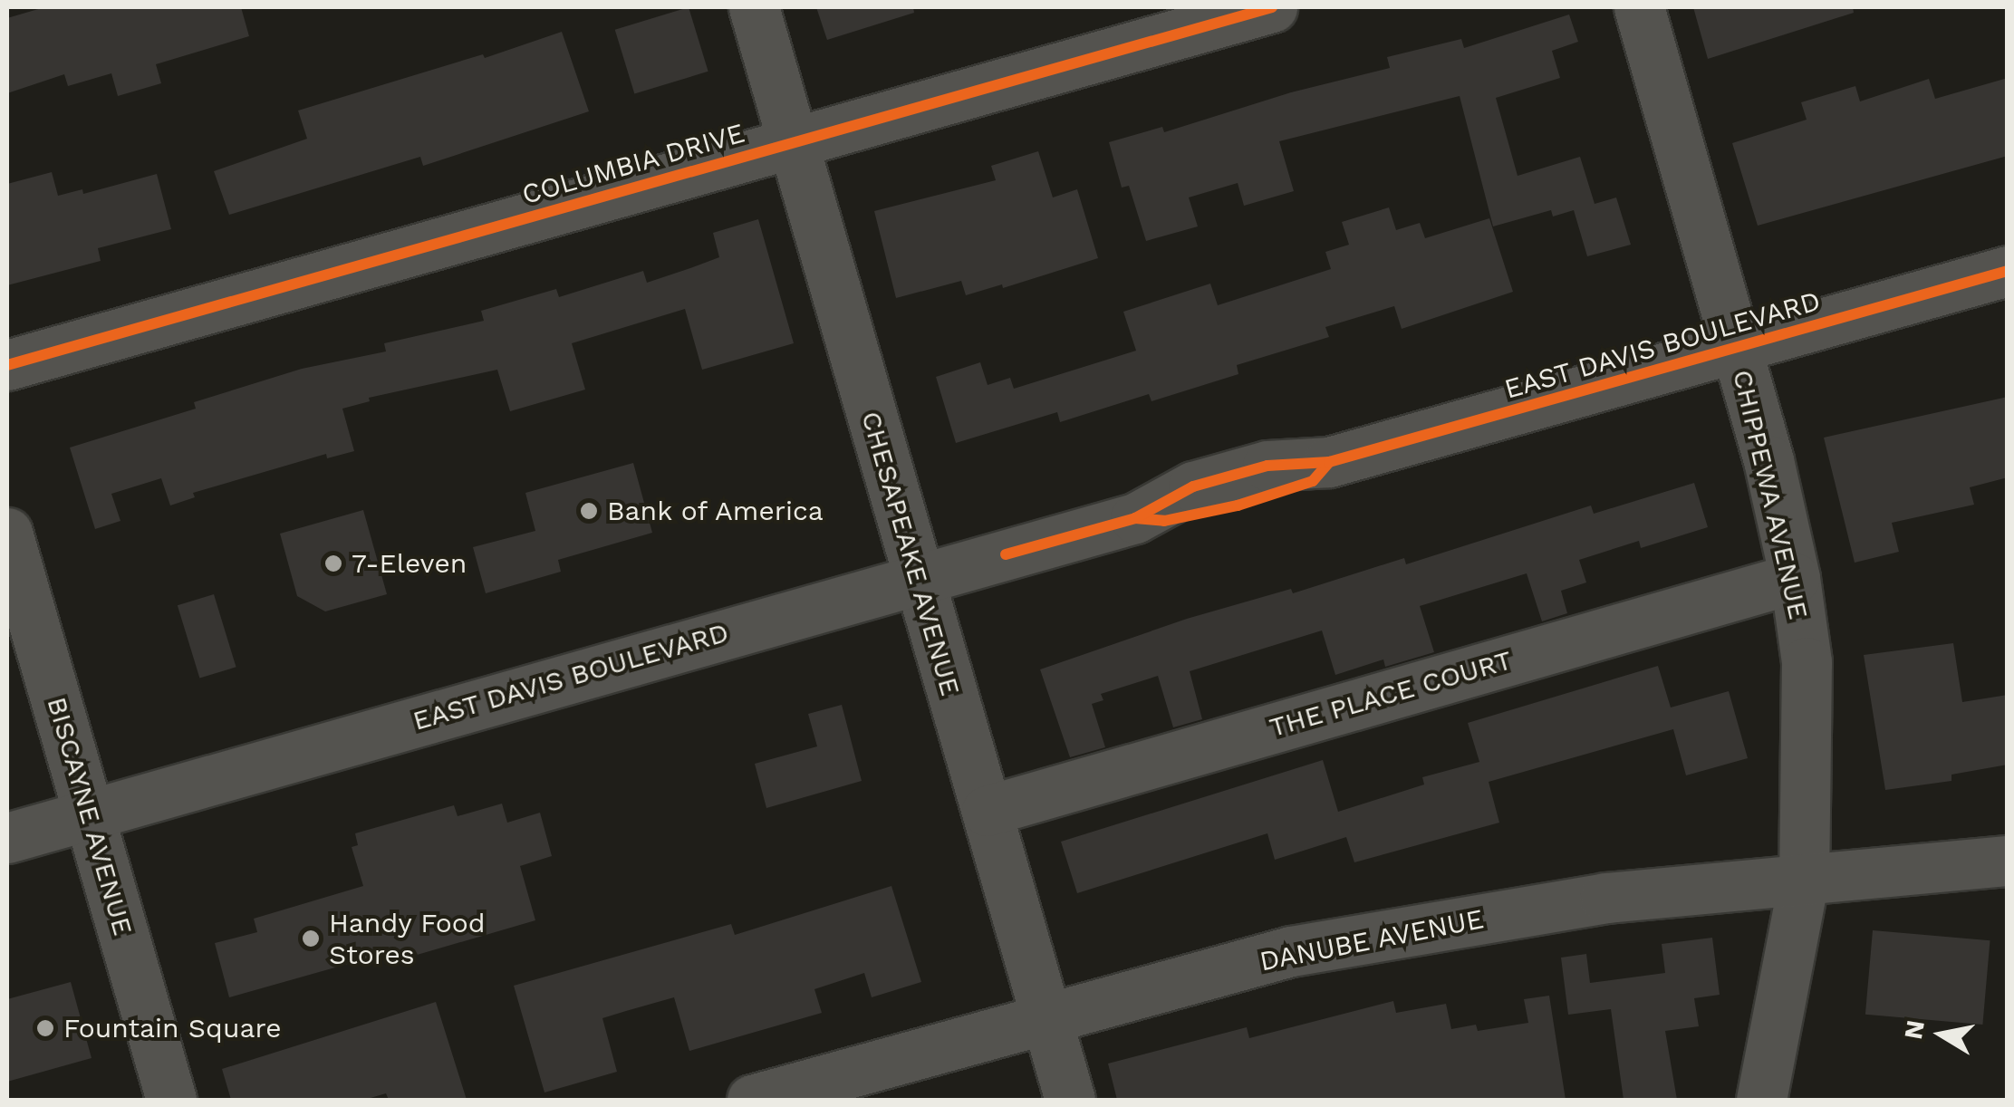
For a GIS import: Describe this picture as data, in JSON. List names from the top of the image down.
{
  "streets": {
    "street": [
      "COLUMBIA DRIVE",
      "EAST DAVIS BOULEVARD",
      "CHIPPEWA AVENUE",
      "CHESAPEAKE AVENUE",
      "THE PLACE COURT",
      "BISCAYNE AVENUE",
      "DANUBE AVENUE"
    ]
  },
  "crossings": [
    ["COLUMBIA DRIVE", "CHESAPEAKE AVENUE"],
    ["EAST DAVIS BOULEVARD", "CHIPPEWA AVENUE"],
    ["EAST DAVIS BOULEVARD", "CHESAPEAKE AVENUE"],
    ["EAST DAVIS BOULEVARD", "BISCAYNE AVENUE"],
    ["CHIPPEWA AVENUE", "THE PLACE COURT"],
    ["CHIPPEWA AVENUE", "DANUBE AVENUE"],
    ["CHESAPEAKE AVENUE", "THE PLACE COURT"],
    ["CHESAPEAKE AVENUE", "DANUBE AVENUE"]
  ],
  "places": [
    "Bank of America",
    "7-Eleven",
    "Handy Food Stores",
    "Fountain Square"
  ],
  "north": "left"
}
